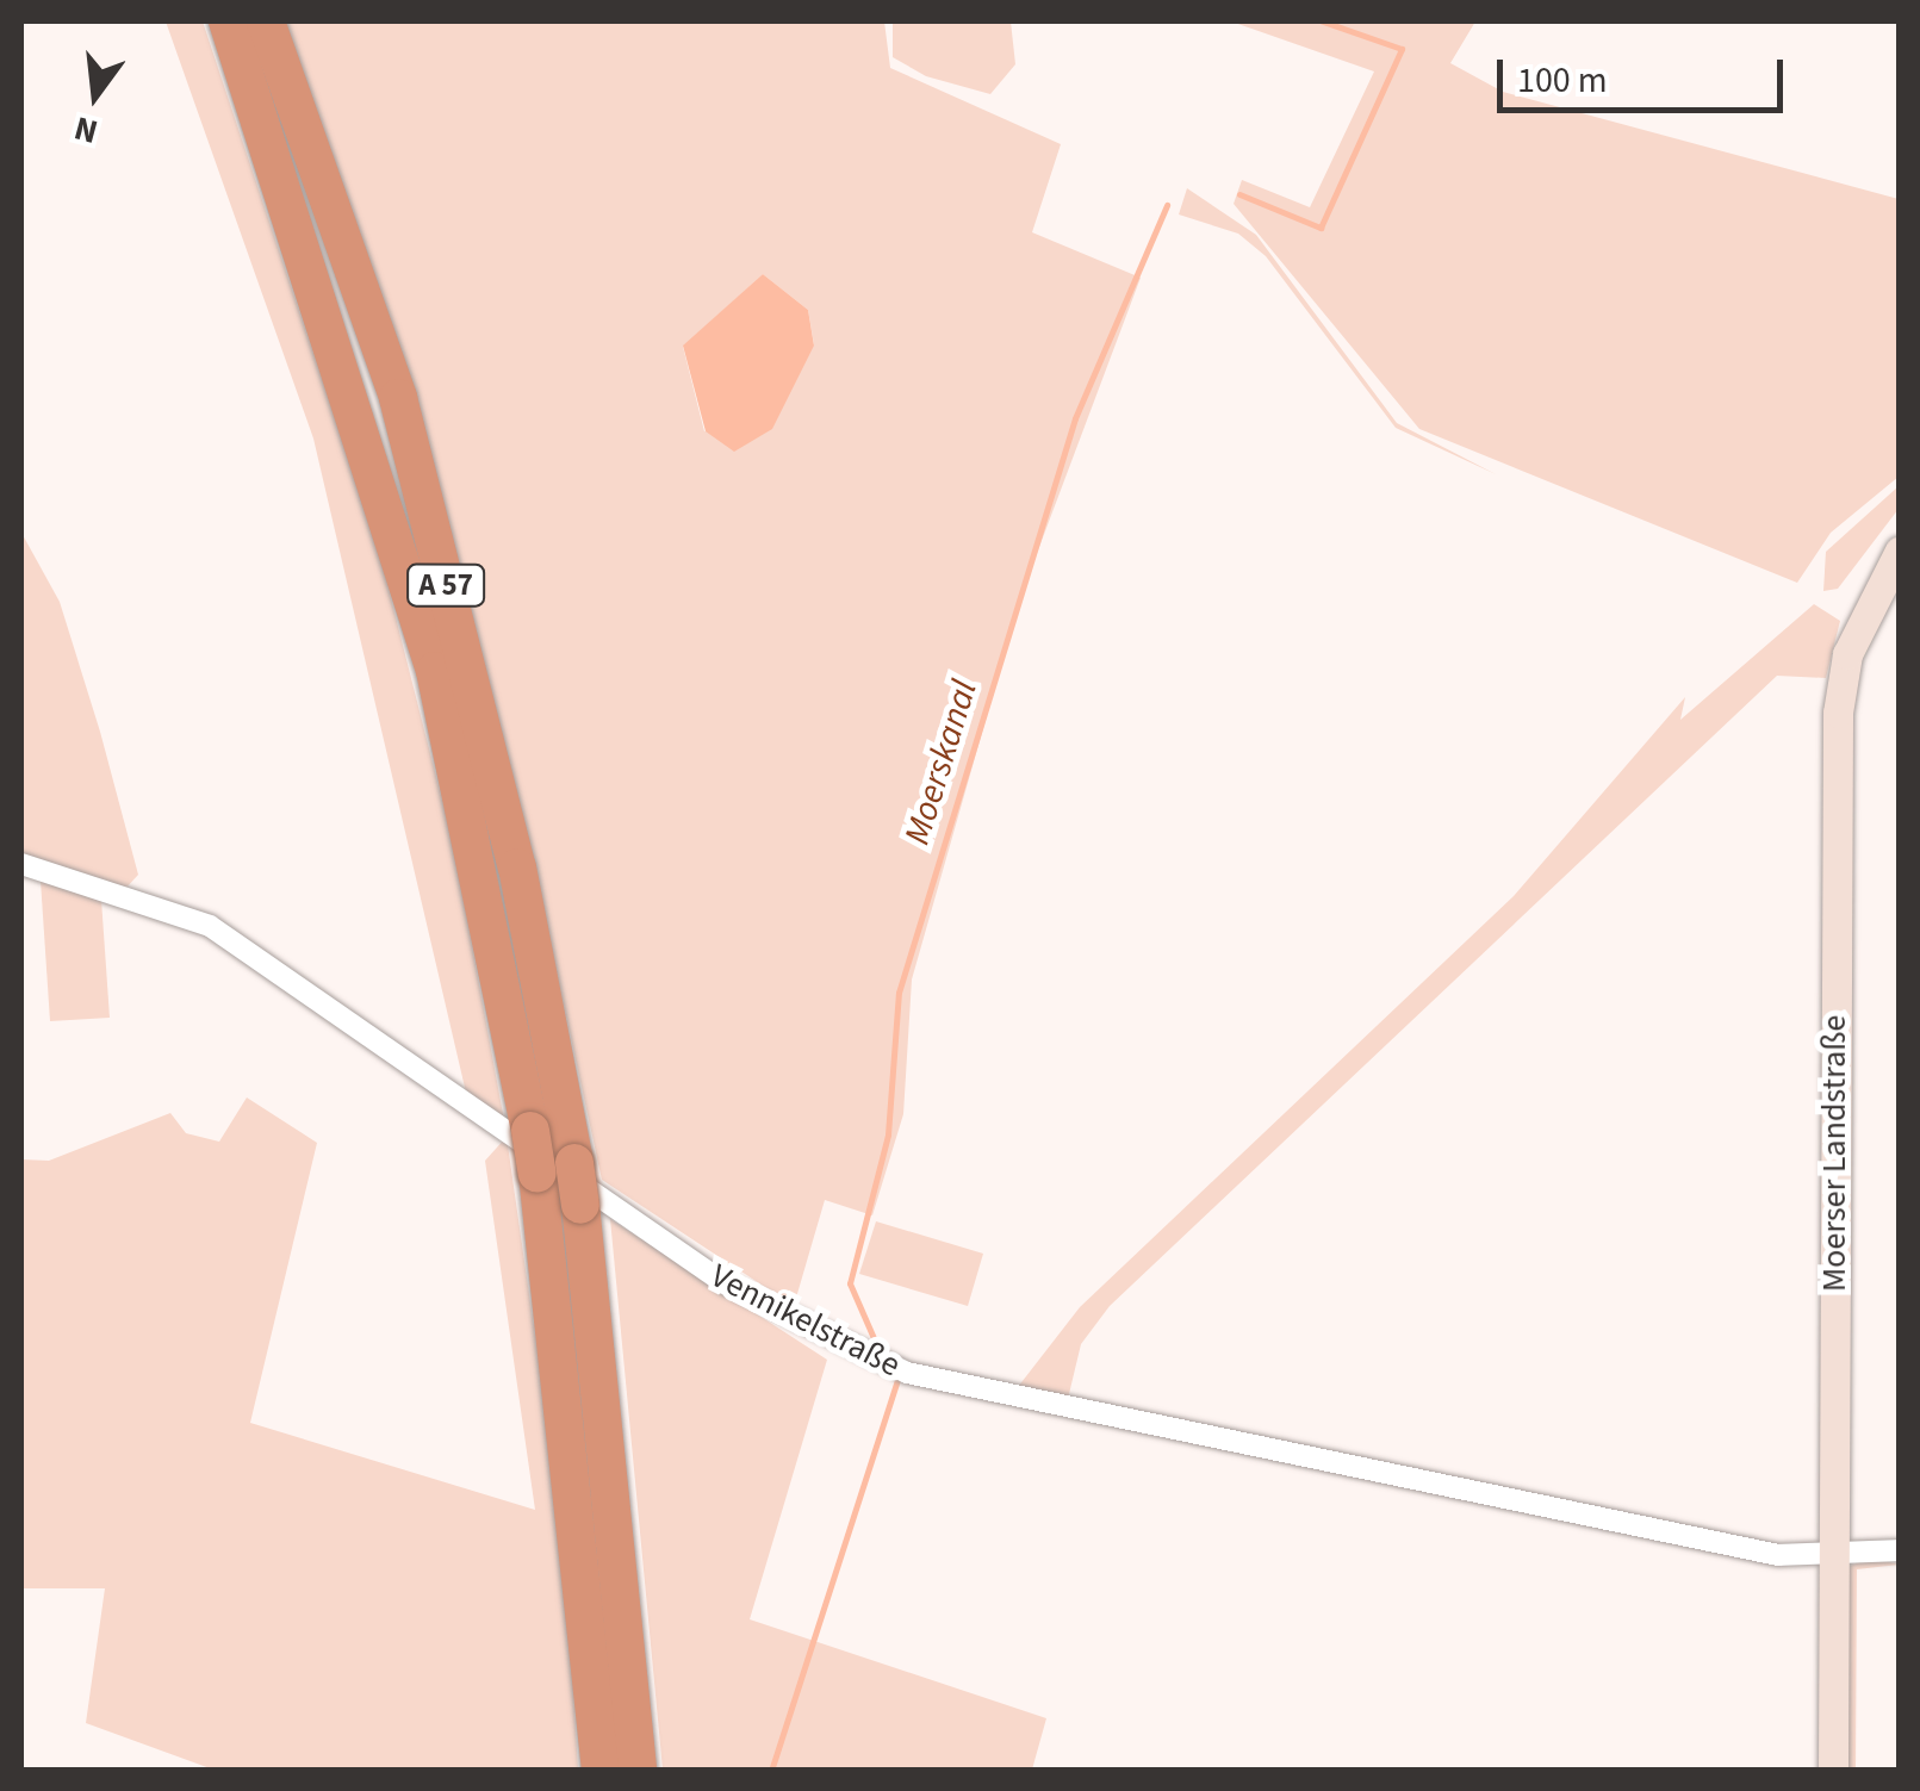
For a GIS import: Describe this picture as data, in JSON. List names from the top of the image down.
{
  "streets": {
    "highway": ["A 57"],
    "main road": ["Moerser Landstraße"],
    "street": ["Vennikelstraße"]
  },
  "crossings": [
    ["Moerser Landstraße", "Vennikelstraße"]
  ],
  "water": ["Moerskanal"],
  "scale_bar": "100 m",
  "north": "bottom"
}
